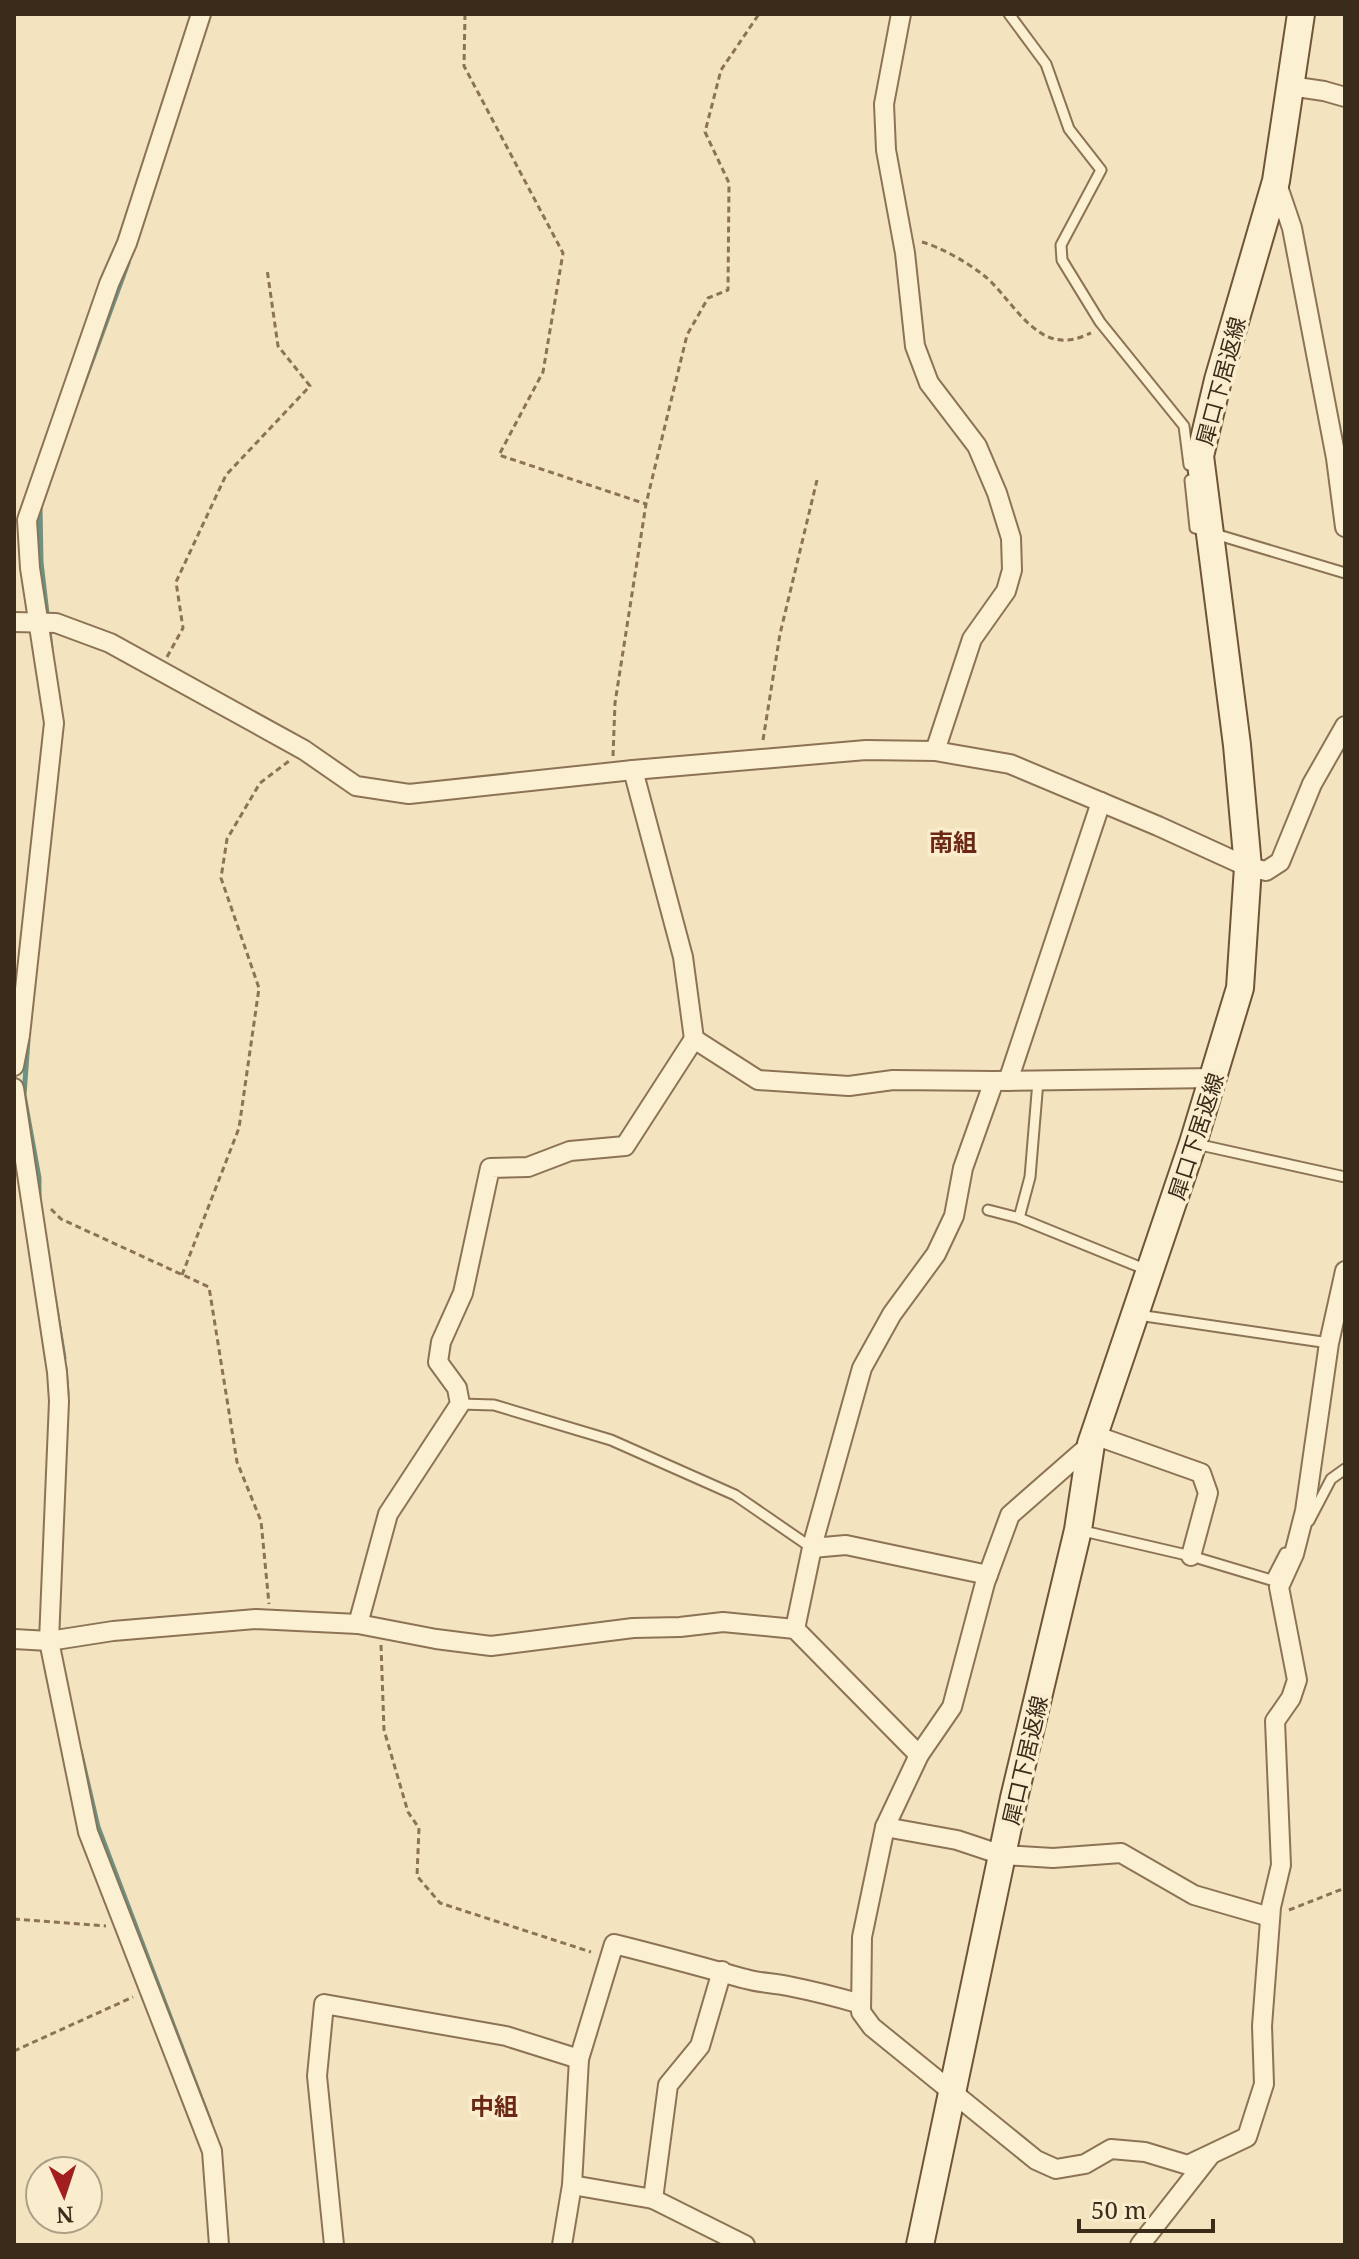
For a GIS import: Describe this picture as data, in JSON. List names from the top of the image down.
{
  "streets": {
    "main road": ["犀口下居返線"]
  },
  "districts": ["南組", "中組"],
  "scale_bar": "50 m",
  "north": "bottom"
}
